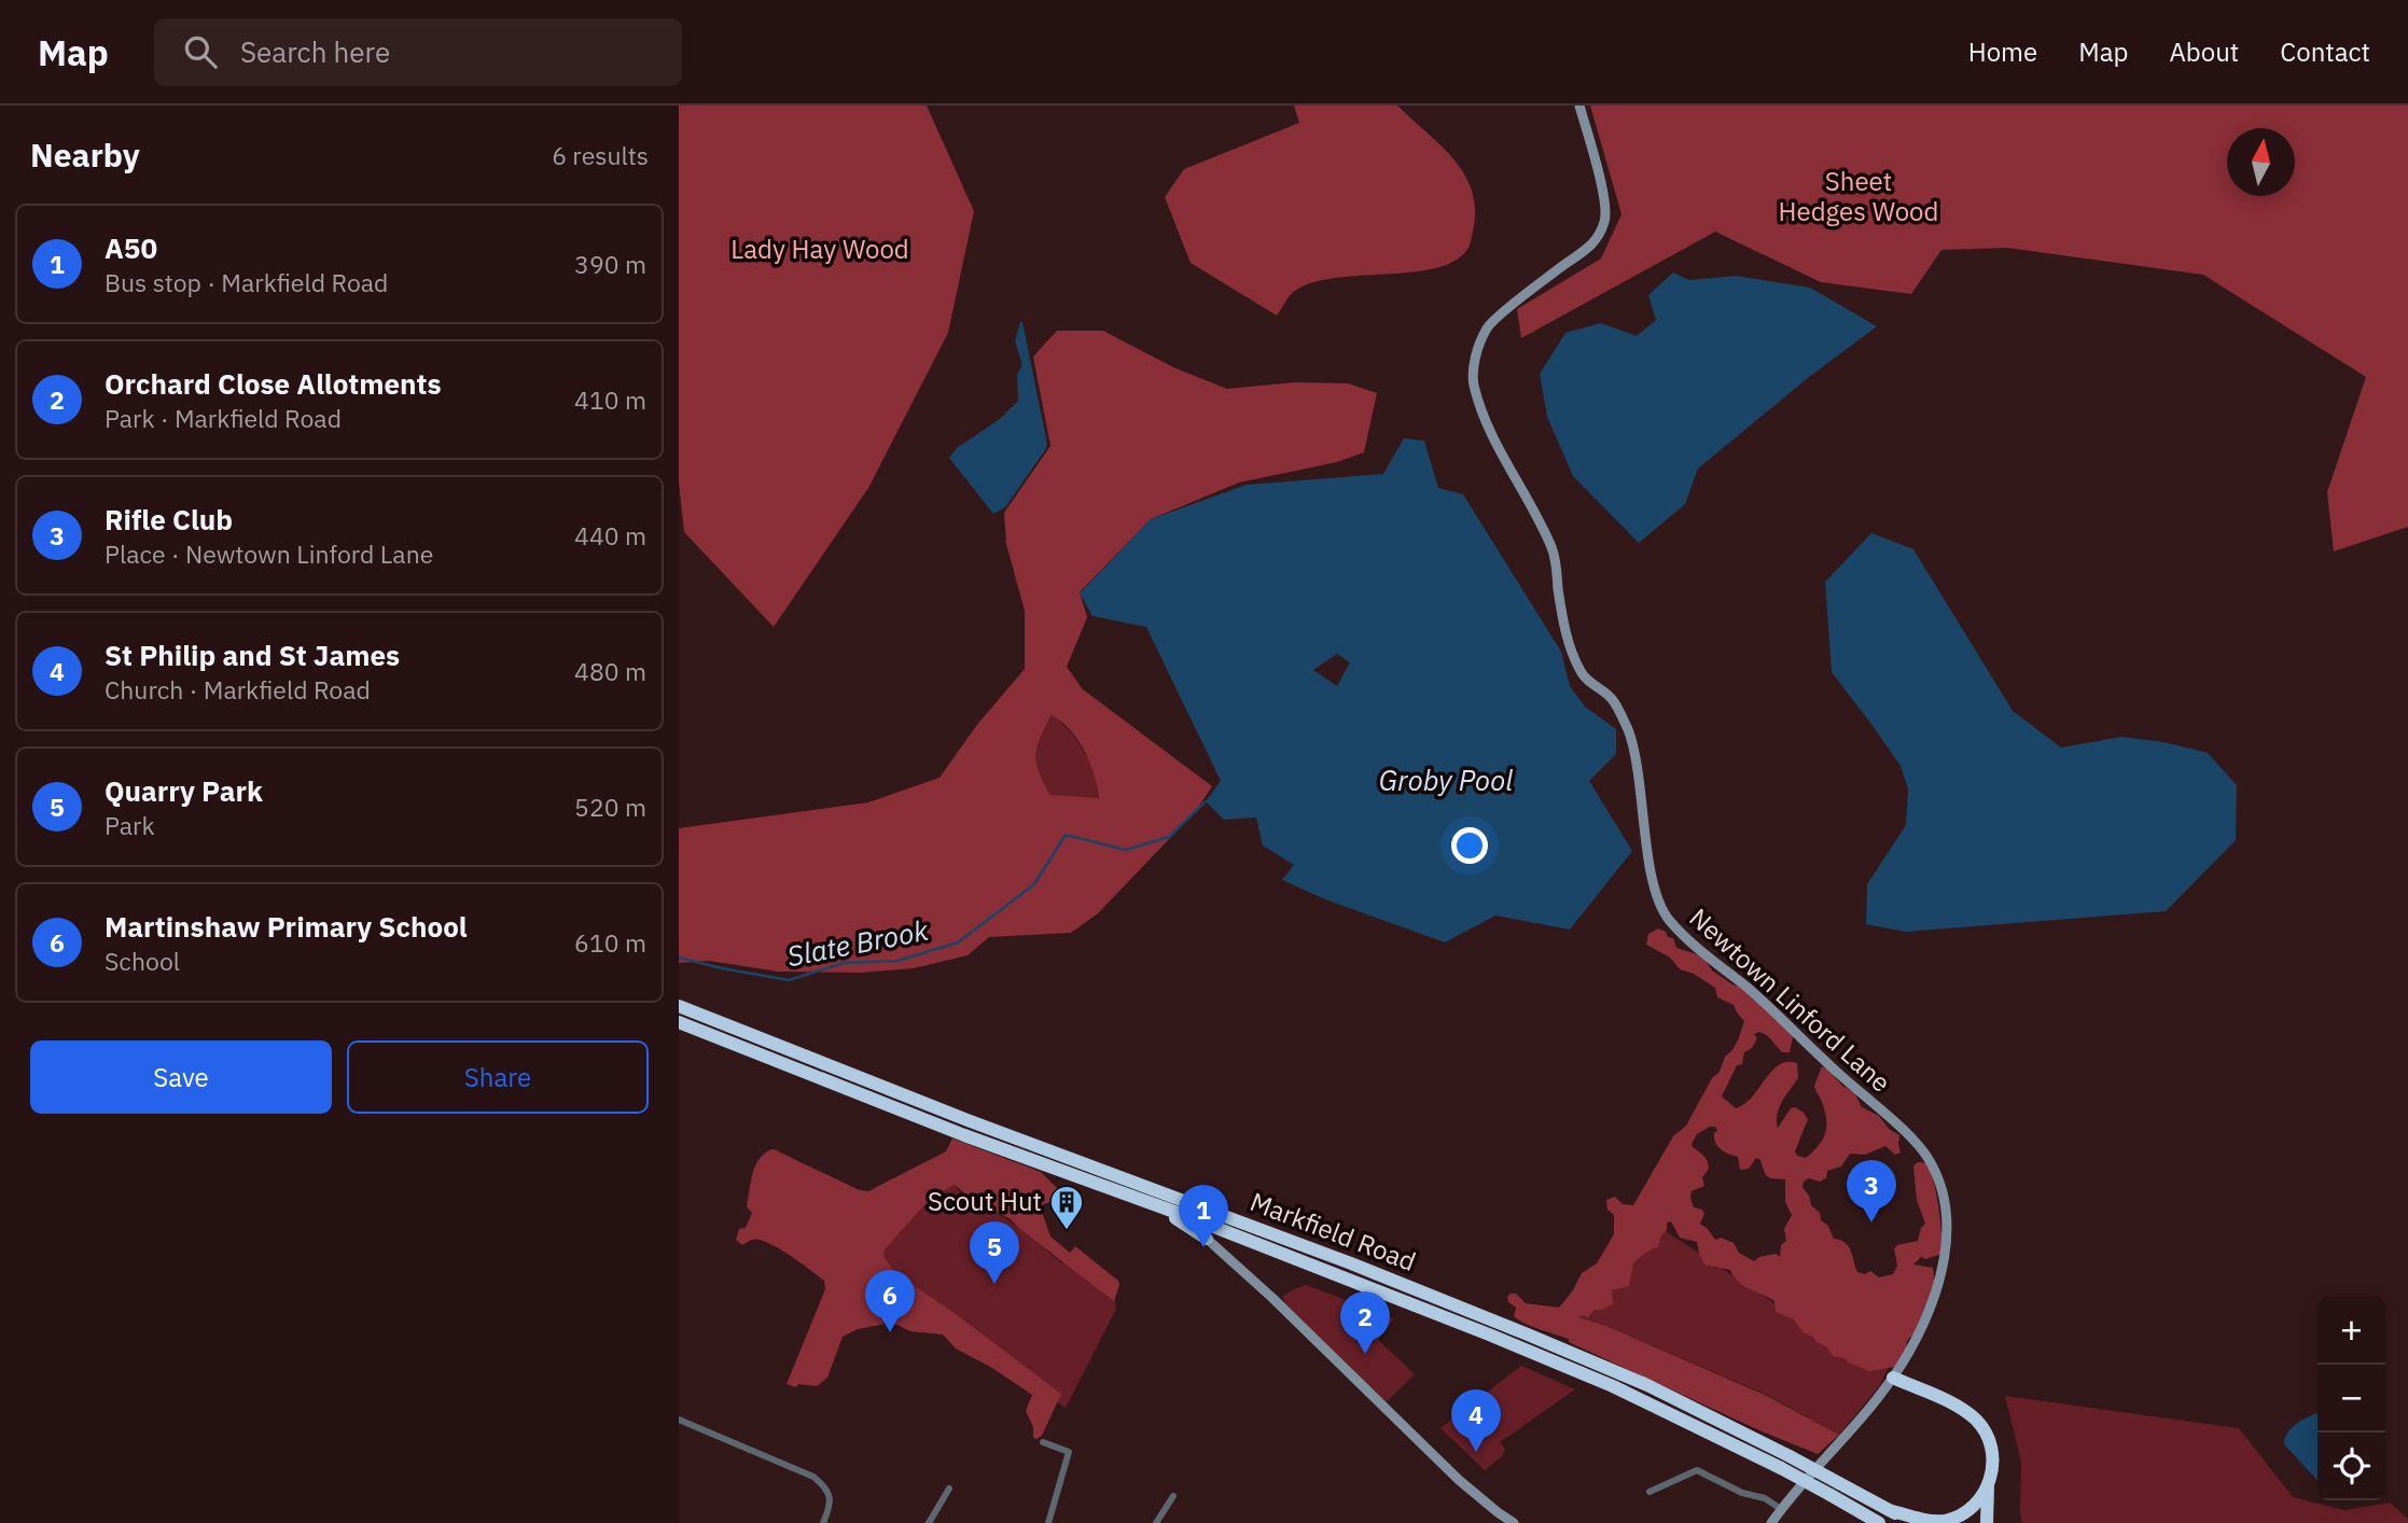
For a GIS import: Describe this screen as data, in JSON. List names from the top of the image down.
{
  "streets": {
    "highway": ["Markfield Road"],
    "street": ["Newtown Linford Lane"]
  },
  "water": ["Groby Pool", "Slate Brook"],
  "parks": ["Sheet Hedges Wood", "Lady Hay Wood"],
  "places": {
    "building": ["Scout Hut"]
  },
  "north": "top",
  "page": {
    "header": "Map",
    "search": "Search here",
    "nav": [
      "Home",
      "Map",
      "About",
      "Contact"
    ],
    "heading": ["Nearby", "6 results"],
    "list": [
      {
        "mark": "1",
        "name": "A50",
        "note": "Bus stop · Markfield Road",
        "value": "390 m"
      },
      {
        "mark": "2",
        "name": "Orchard Close Allotments",
        "note": "Park · Markfield Road",
        "value": "410 m"
      },
      {
        "mark": "3",
        "name": "Rifle Club",
        "note": "Place · Newtown Linford Lane",
        "value": "440 m"
      },
      {
        "mark": "4",
        "name": "St Philip and St James",
        "note": "Church · Markfield Road",
        "value": "480 m"
      },
      {
        "mark": "5",
        "name": "Quarry Park",
        "note": "Park",
        "value": "520 m"
      },
      {
        "mark": "6",
        "name": "Martinshaw Primary School",
        "note": "School",
        "value": "610 m"
      }
    ],
    "buttons": ["Save", "Share"],
    "pins": [
      "3",
      "1",
      "5",
      "6",
      "2",
      "4"
    ],
    "map_buttons": ["+", "−"]
  }
}
